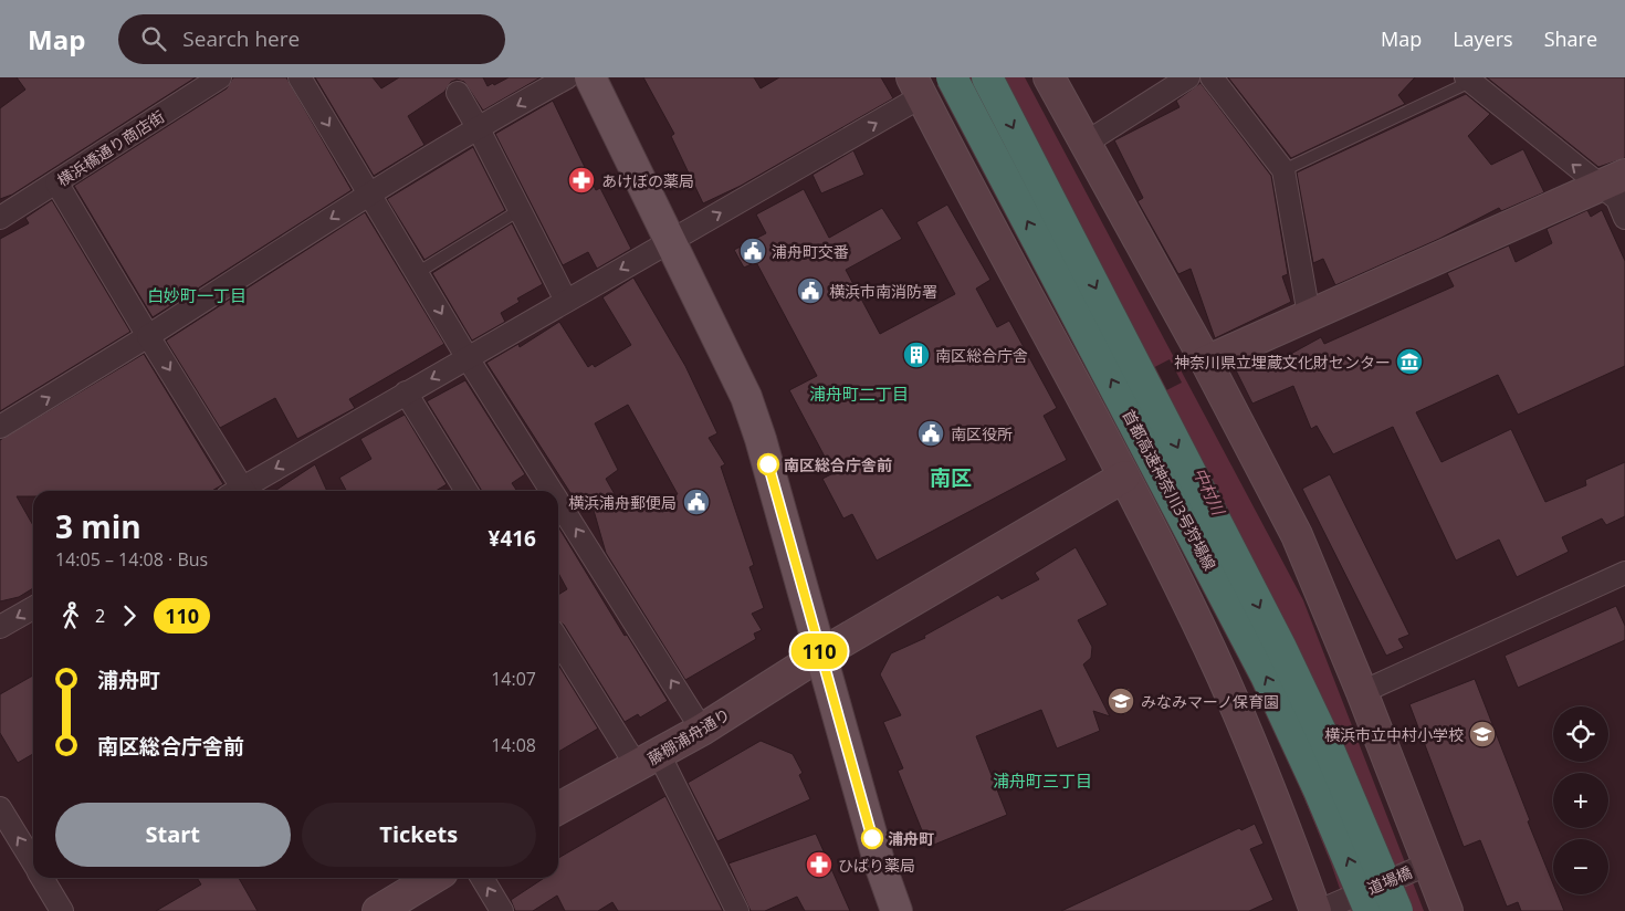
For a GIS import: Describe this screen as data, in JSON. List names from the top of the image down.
{
  "streets": {
    "highway": ["首都高速神奈川3号狩場線"],
    "street": ["横浜橋通り商店街", "藤棚浦舟通り", "道場橋"]
  },
  "districts": [
    "白妙町一丁目",
    "浦舟町二丁目",
    "南区",
    "浦舟町三丁目"
  ],
  "water": ["中村川"],
  "places": {
    "pharmacy": ["あけぼの薬局", "ひばり薬局"],
    "public building": [
      "浦舟町交番",
      "横浜市南消防署",
      "南区役所",
      "横浜浦舟郵便局"
    ],
    "building": ["南区総合庁舎"],
    "museum": ["神奈川県立埋蔵文化財センター"],
    "other": ["南区総合庁舎前", "浦舟町"],
    "school or university": ["みなみマーノ保育園", "横浜市立中村小学校"]
  },
  "lines": ["bus line 110"],
  "page": {
    "header": "Map",
    "search": "Search here",
    "nav": ["Map", "Layers", "Share"],
    "on_map": "110",
    "heading": ["3 min", "14:05 – 14:08 · Bus", "¥416"],
    "legs": ["2", "110"],
    "list": [
      {
        "name": "浦舟町",
        "value": "14:07"
      },
      {
        "name": "南区総合庁舎前",
        "value": "14:08"
      }
    ],
    "map_buttons": ["+", "−"],
    "buttons": ["Start", "Tickets"]
  }
}
